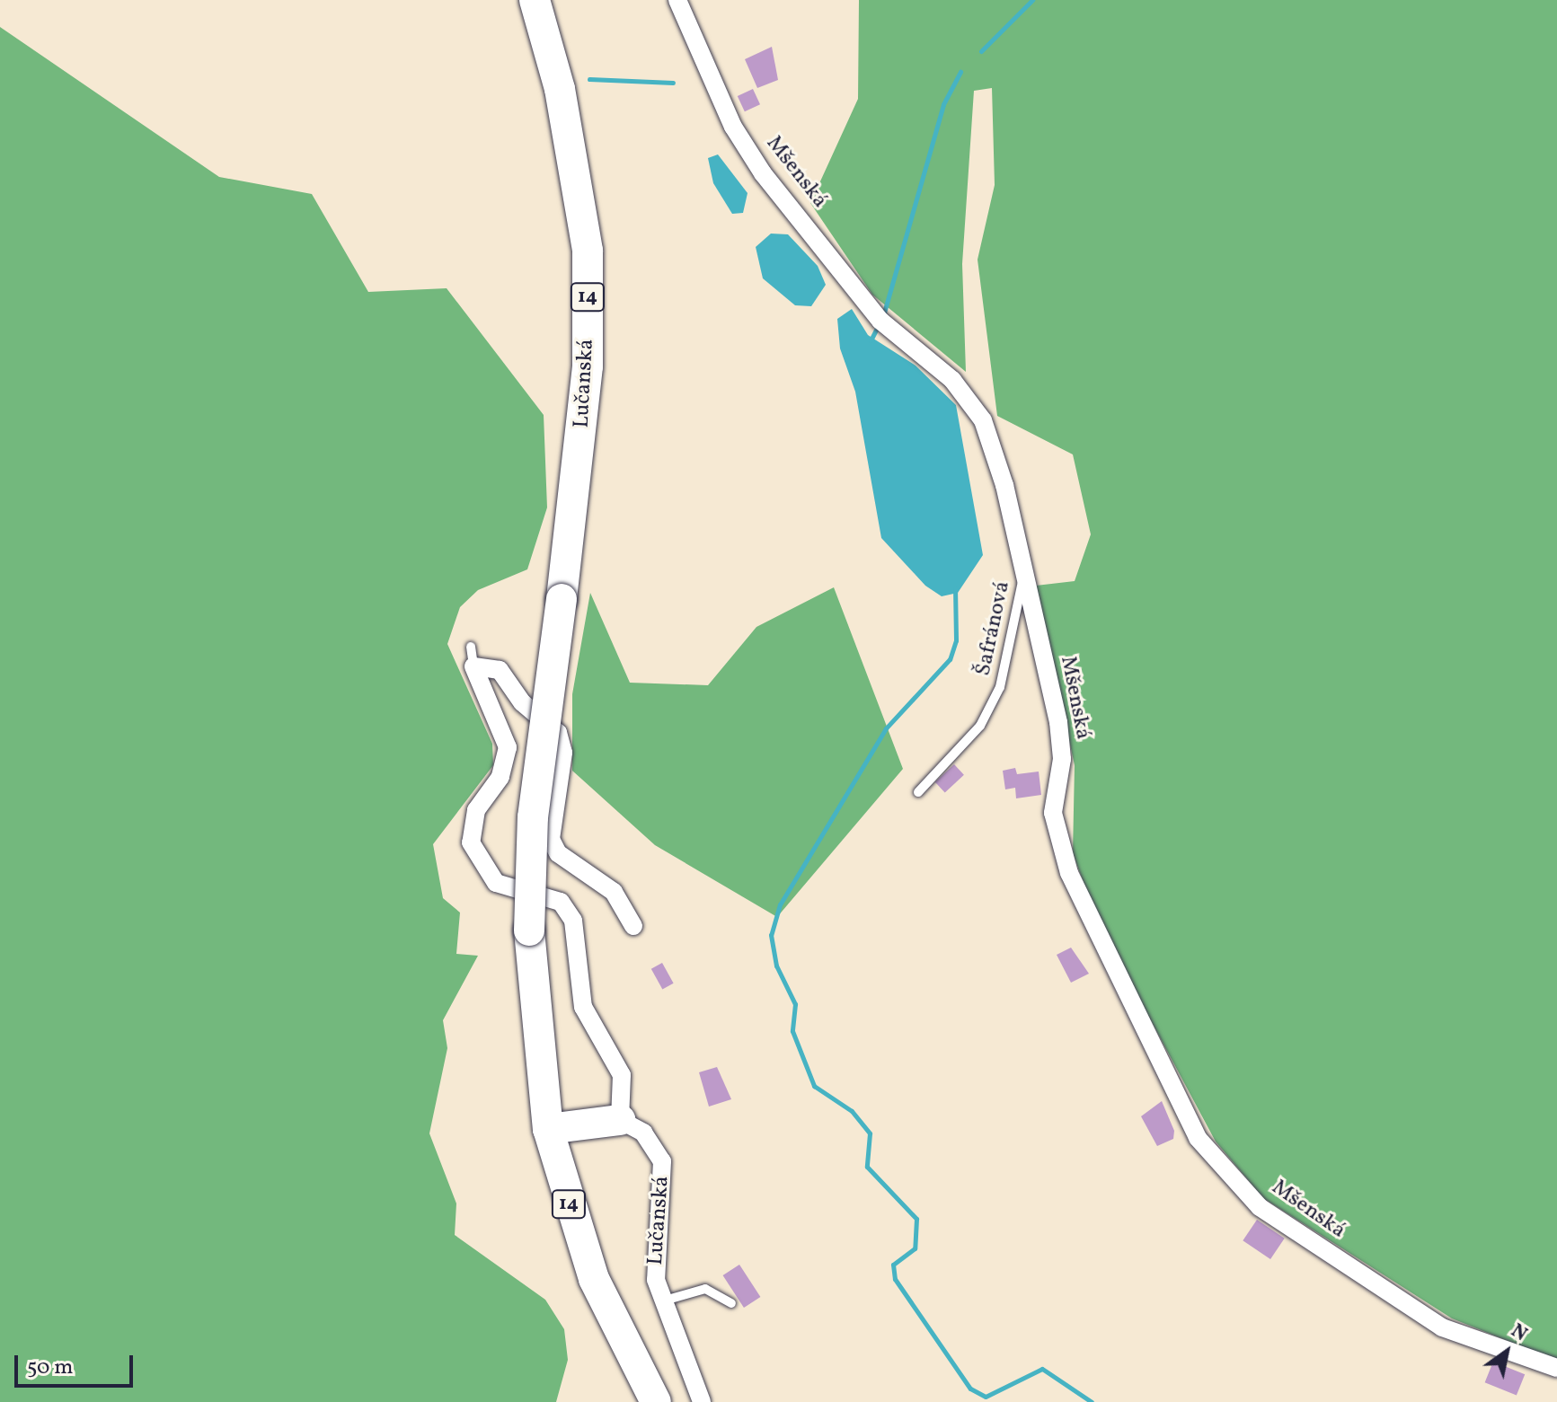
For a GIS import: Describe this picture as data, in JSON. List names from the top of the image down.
{
  "streets": {
    "main road": ["14", "Lučanská"],
    "street": ["Mšenská"],
    "lane": ["Šafránová"]
  },
  "crossings": [
    ["Mšenská", "Šafránová"],
    ["14", "Lučanská"]
  ],
  "scale_bar": "50 m",
  "north": "top right"
}
